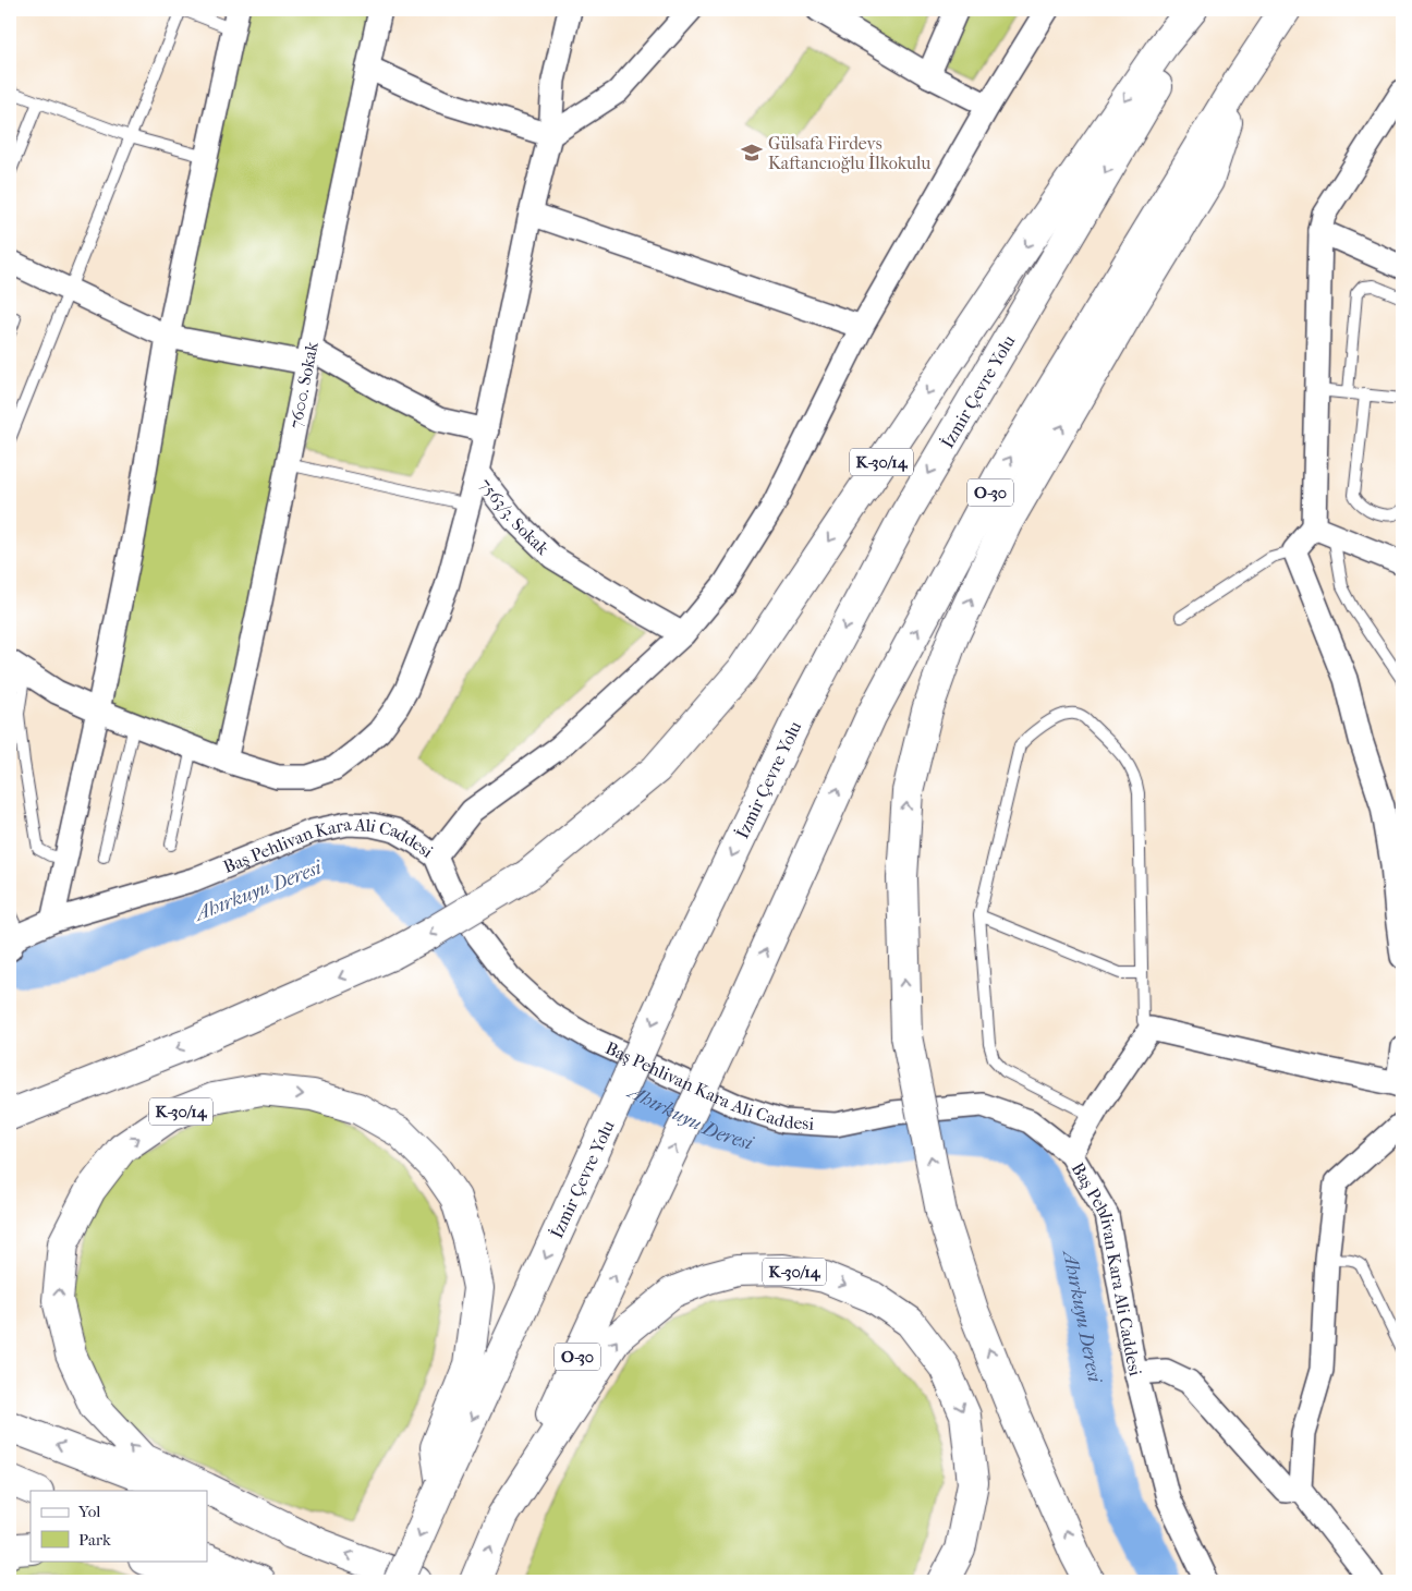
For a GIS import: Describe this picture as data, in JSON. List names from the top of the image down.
{
  "streets": {
    "main road": ["İzmir Çevre Yolu", "K-30/14", "O-30"],
    "street": ["7600. Sokak", "7563/3. Sokak", "Baş Pehlivan Kara Ali Caddesi"]
  },
  "crossings": [
    ["İzmir Çevre Yolu", "K-30/14"],
    ["K-30/14", "O-30"]
  ],
  "water": ["Ahırkuyu Deresi"],
  "places": {
    "school or university": ["Gülsafa Firdevs Kaftancıoğlu İlkokulu"]
  },
  "legend": ["Yol", "Park"]
}
